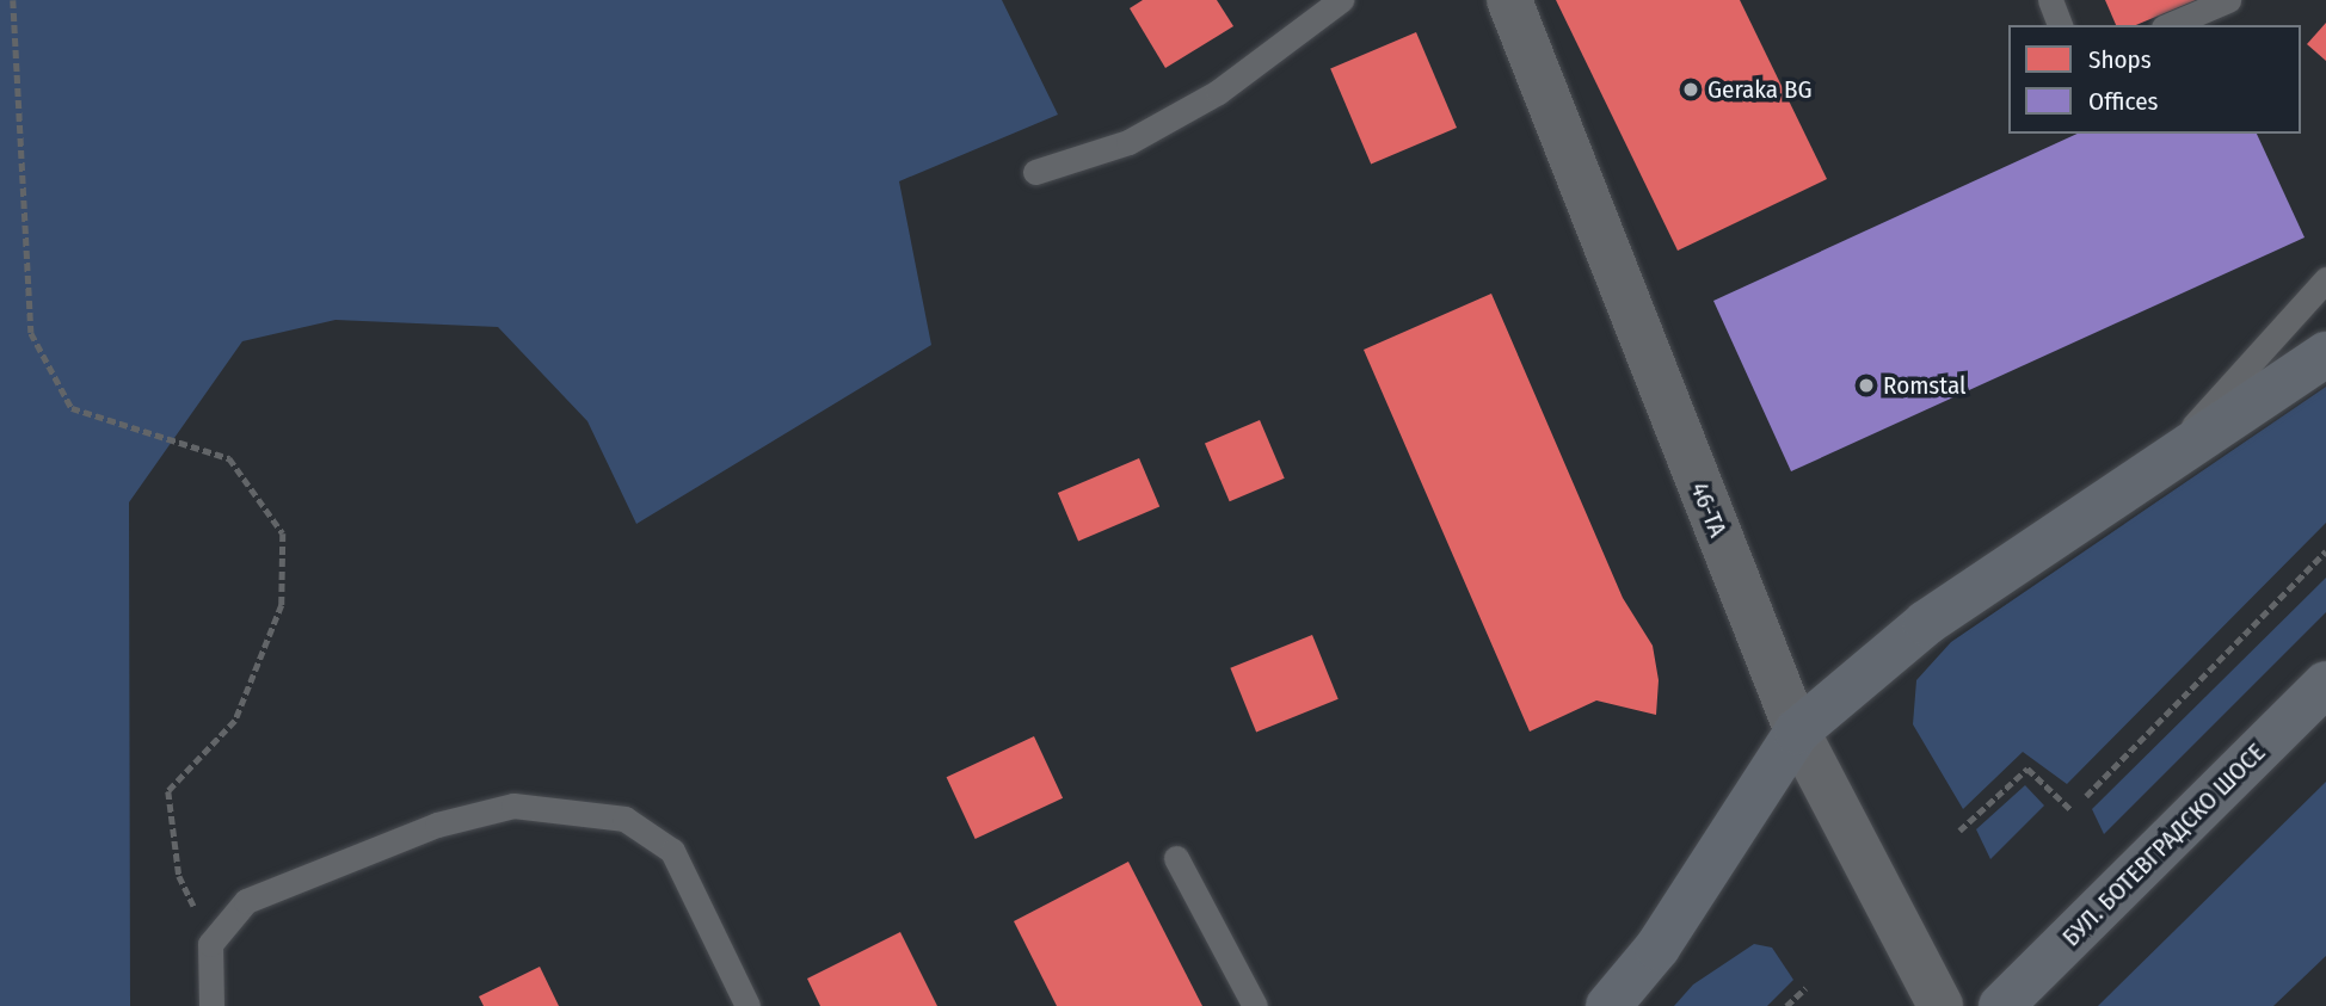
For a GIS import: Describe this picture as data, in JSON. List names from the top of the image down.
{
  "streets": {
    "main road": ["БУЛ. БОТЕВГРАДСКО ШОСЕ"],
    "street": ["46-ТА"]
  },
  "places": ["Geraka BG", "Romstal"],
  "legend": ["Shops", "Offices"]
}
